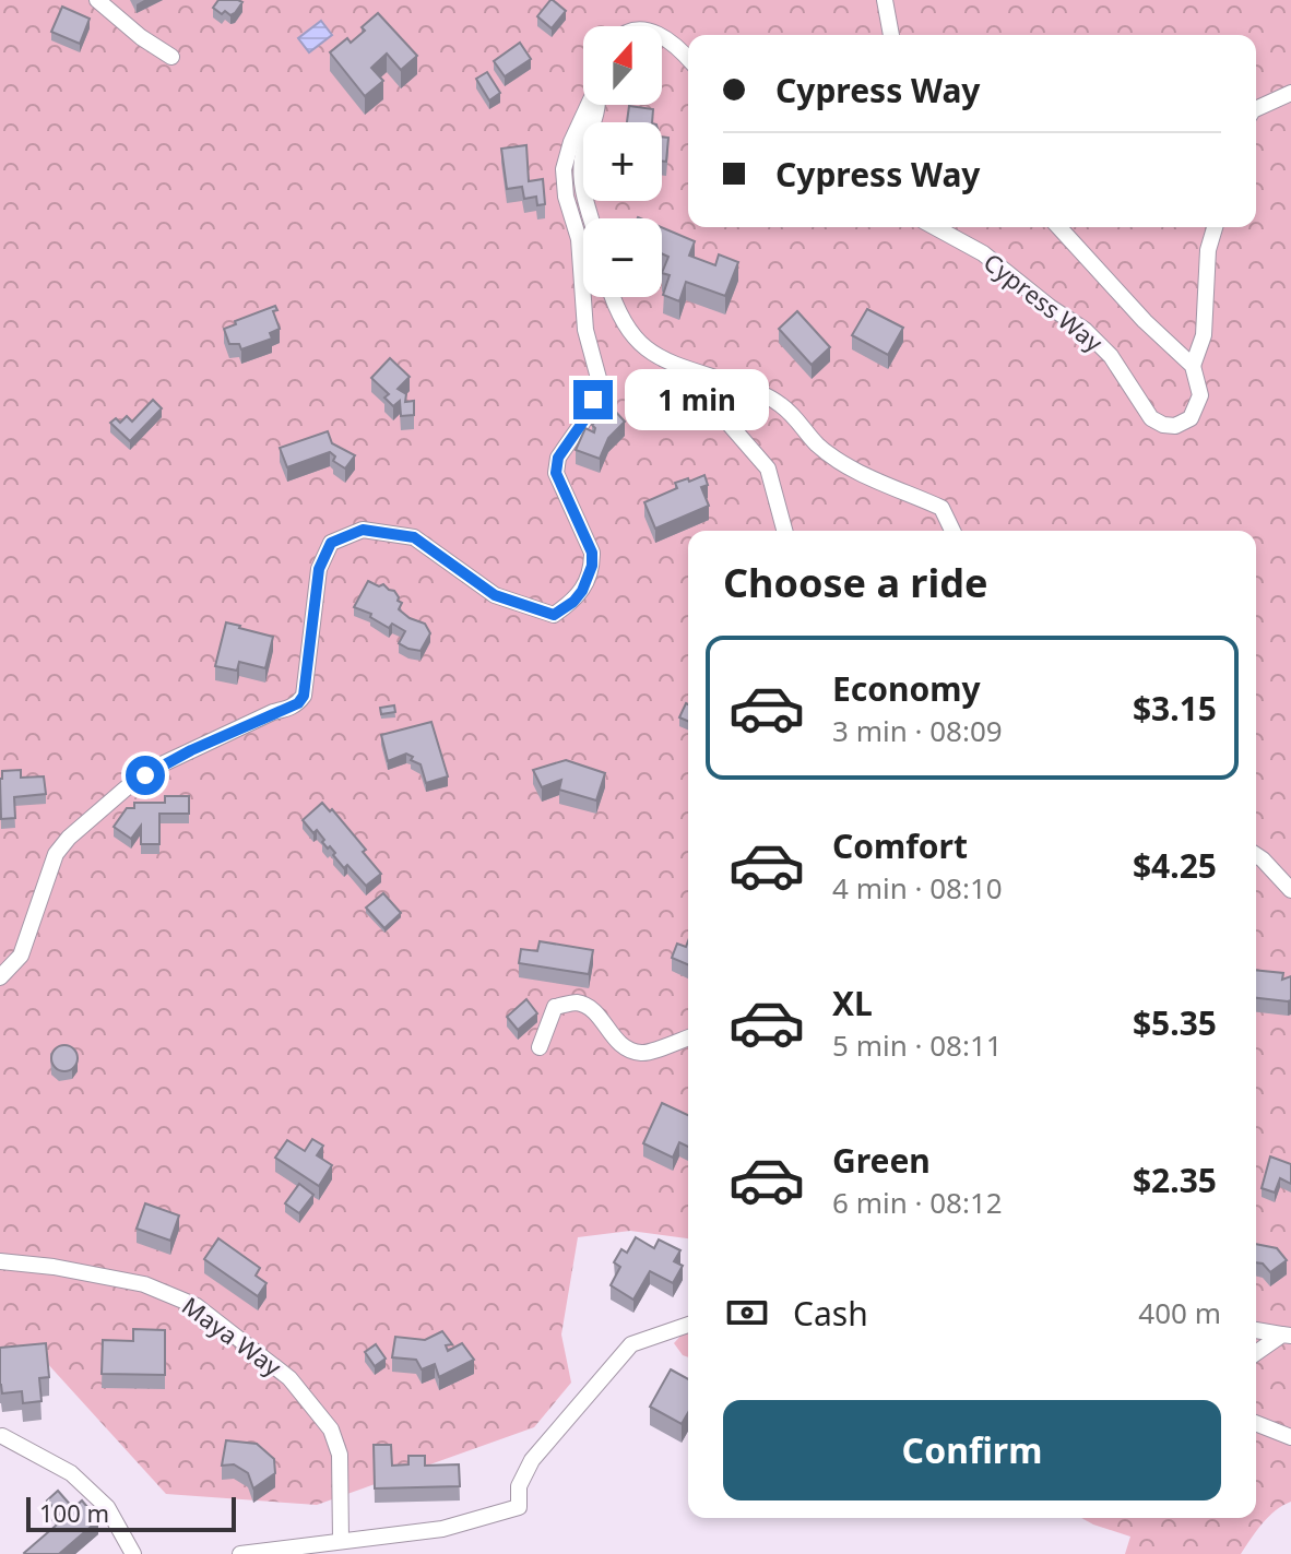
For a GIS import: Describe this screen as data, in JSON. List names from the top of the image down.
{
  "streets": {
    "street": ["Cypress Way", "Maya Way"]
  },
  "scale_bar": "100 m",
  "north": "top",
  "page": {
    "map_buttons": ["+", "−"],
    "banner": ["Cypress Way", "Cypress Way"],
    "bubble": "1 min",
    "heading": "Choose a ride",
    "list": [
      {
        "name": "Economy",
        "note": "3 min · 08:09",
        "value": "$3.15"
      },
      {
        "name": "Comfort",
        "note": "4 min · 08:10",
        "value": "$4.25"
      },
      {
        "name": "XL",
        "note": "5 min · 08:11",
        "value": "$5.35"
      },
      {
        "name": "Green",
        "note": "6 min · 08:12",
        "value": "$2.35"
      }
    ],
    "pay": ["Cash", "400 m"],
    "buttons": "Confirm",
    "scale": "100 m"
  }
}
